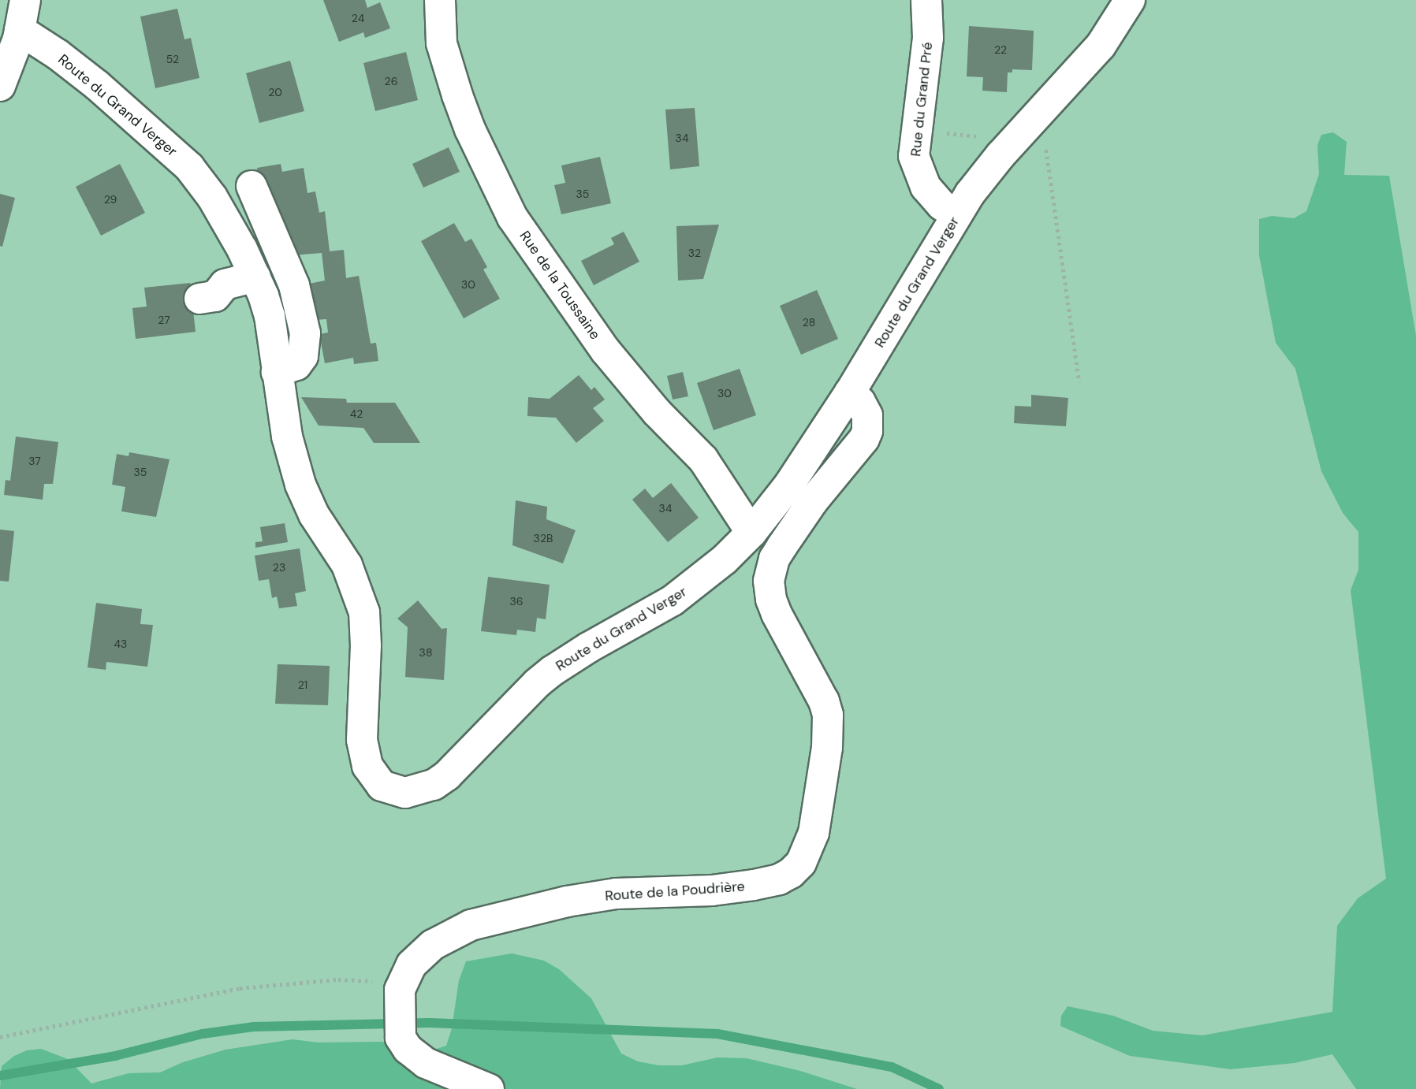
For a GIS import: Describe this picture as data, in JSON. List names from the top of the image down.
{
  "streets": {
    "street": [
      "Rue du Grand Pré",
      "Route du Grand Verger",
      "Rue de la Toussaine",
      "Route de la Poudrière"
    ]
  },
  "crossings": [
    ["Rue du Grand Pré", "Route du Grand Verger"],
    ["Route du Grand Verger", "Rue de la Toussaine"],
    ["Route du Grand Verger", "Route de la Poudrière"]
  ],
  "house_numbers": [
    "24",
    "22",
    "52",
    "26",
    "20",
    "34",
    "35",
    "29",
    "32",
    "30",
    "27",
    "28",
    "30",
    "42",
    "37",
    "35",
    "34",
    "32B",
    "23",
    "36",
    "43",
    "38",
    "21"
  ]
}
